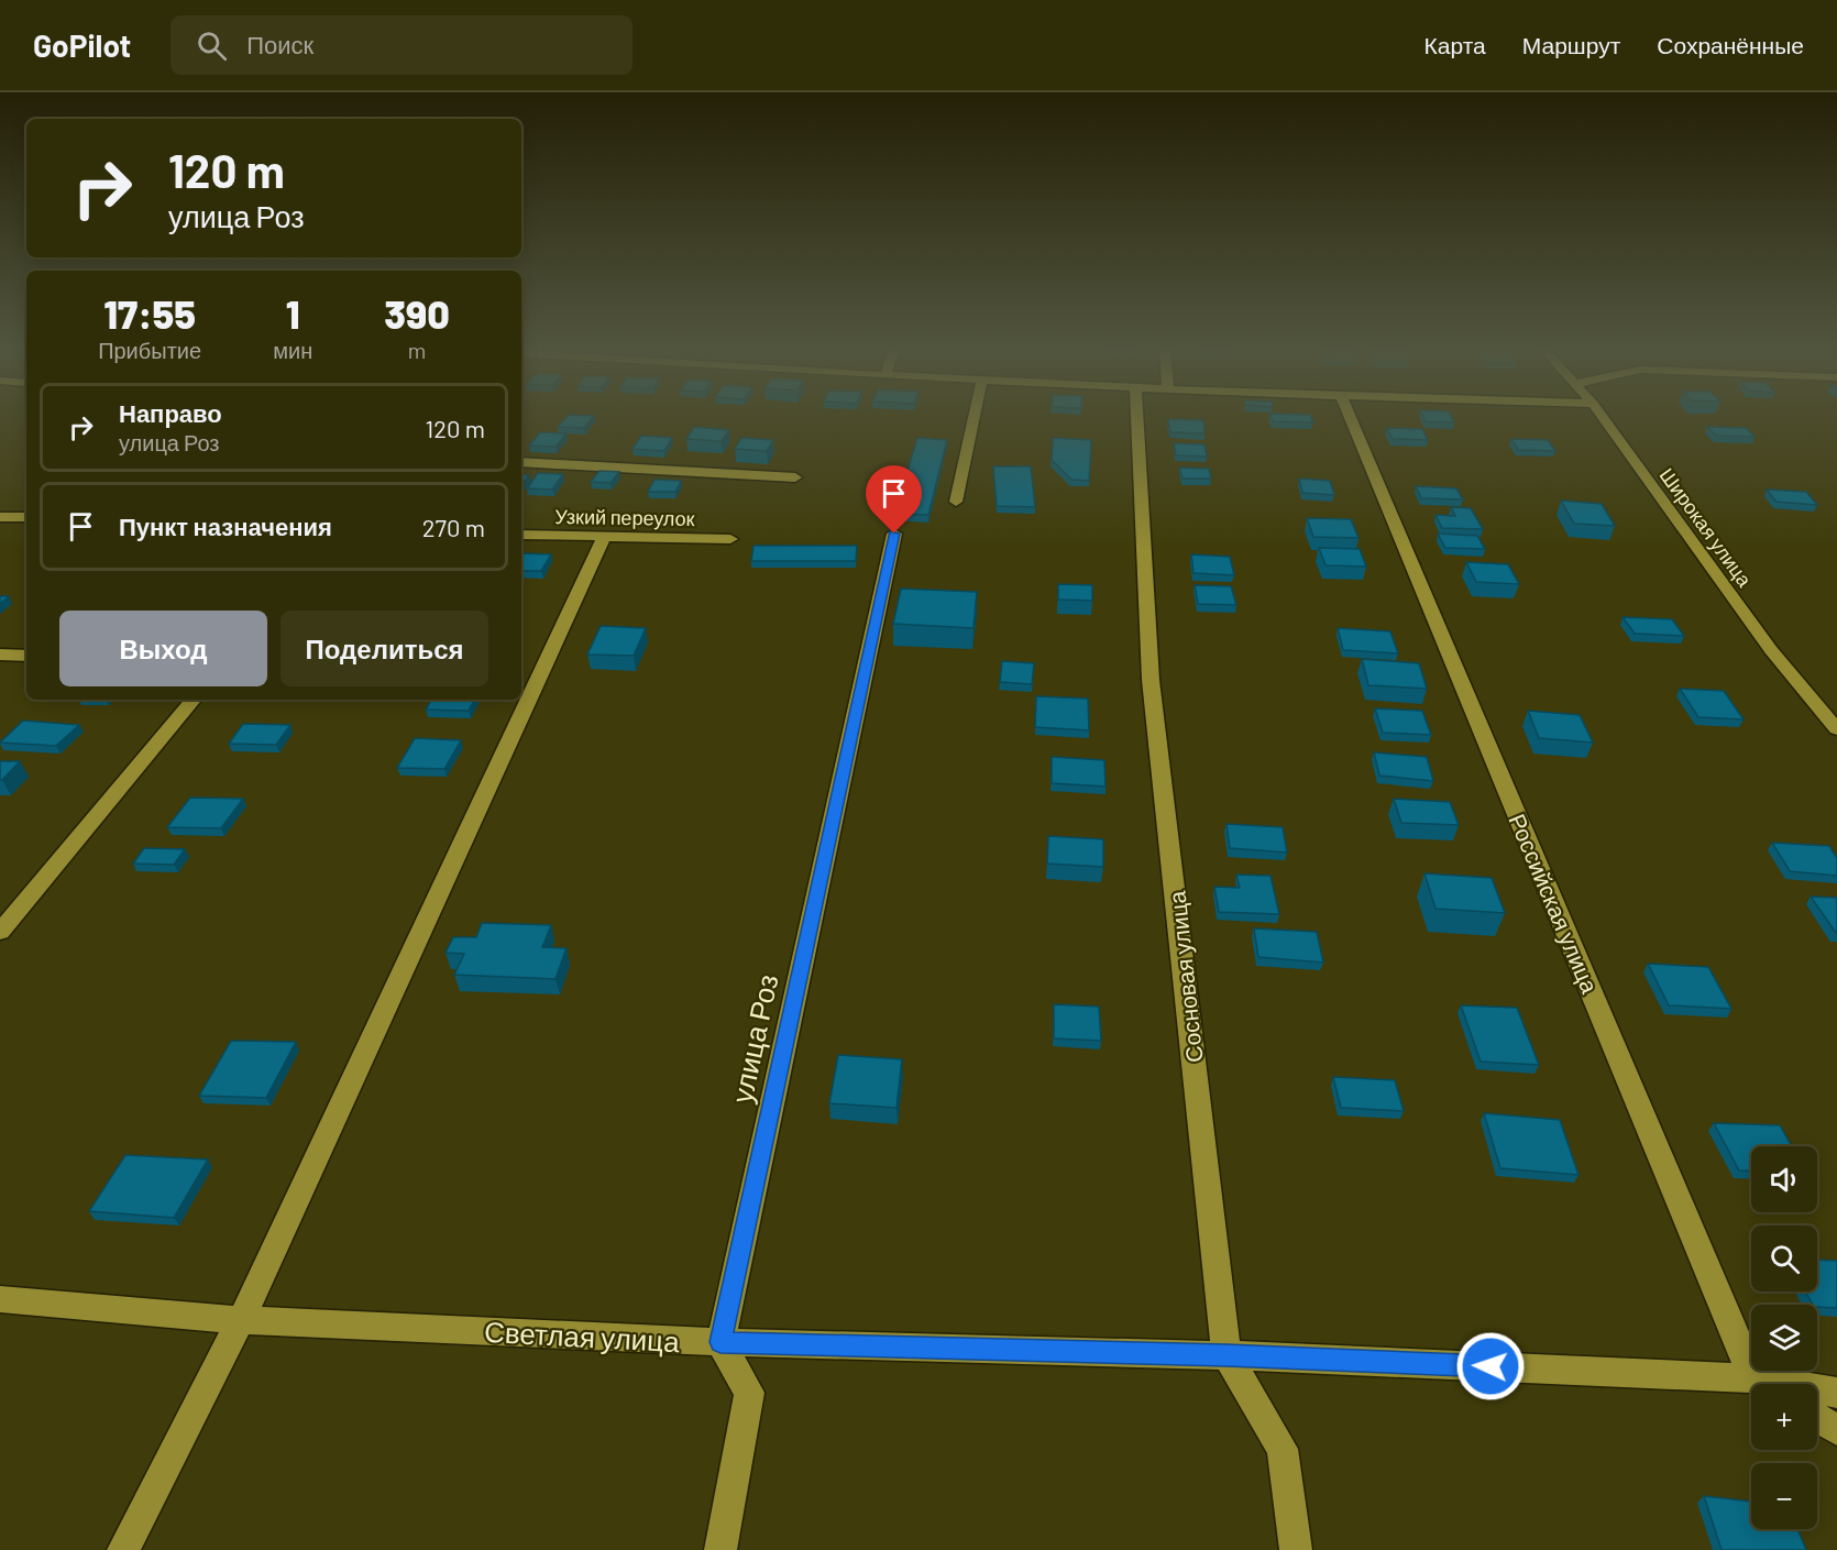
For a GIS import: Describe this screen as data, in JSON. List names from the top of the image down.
{
  "streets": {
    "street": [
      "Узкий переулок",
      "Широкая улица",
      "Российская улица",
      "Сосновая улица",
      "улица Роз",
      "Светлая улица"
    ]
  },
  "crossings": [
    ["Российская улица", "Светлая улица"],
    ["Сосновая улица", "Светлая улица"],
    ["улица Роз", "Светлая улица"]
  ],
  "page": {
    "header": "GoPilot",
    "search": "Поиск",
    "nav": ["Карта", "Маршрут", "Сохранённые"],
    "turn": ["120 m", "улица Роз"],
    "eta": [
      "17:55",
      "Прибытие",
      "1",
      "мин",
      "390",
      "m"
    ],
    "list": [
      {
        "name": "Направо",
        "note": "улица Роз",
        "value": "120 m"
      },
      {
        "name": "Пункт назначения",
        "value": "270 m"
      }
    ],
    "buttons": ["Выход", "Поделиться"],
    "map_buttons": ["+", "−"]
  }
}
